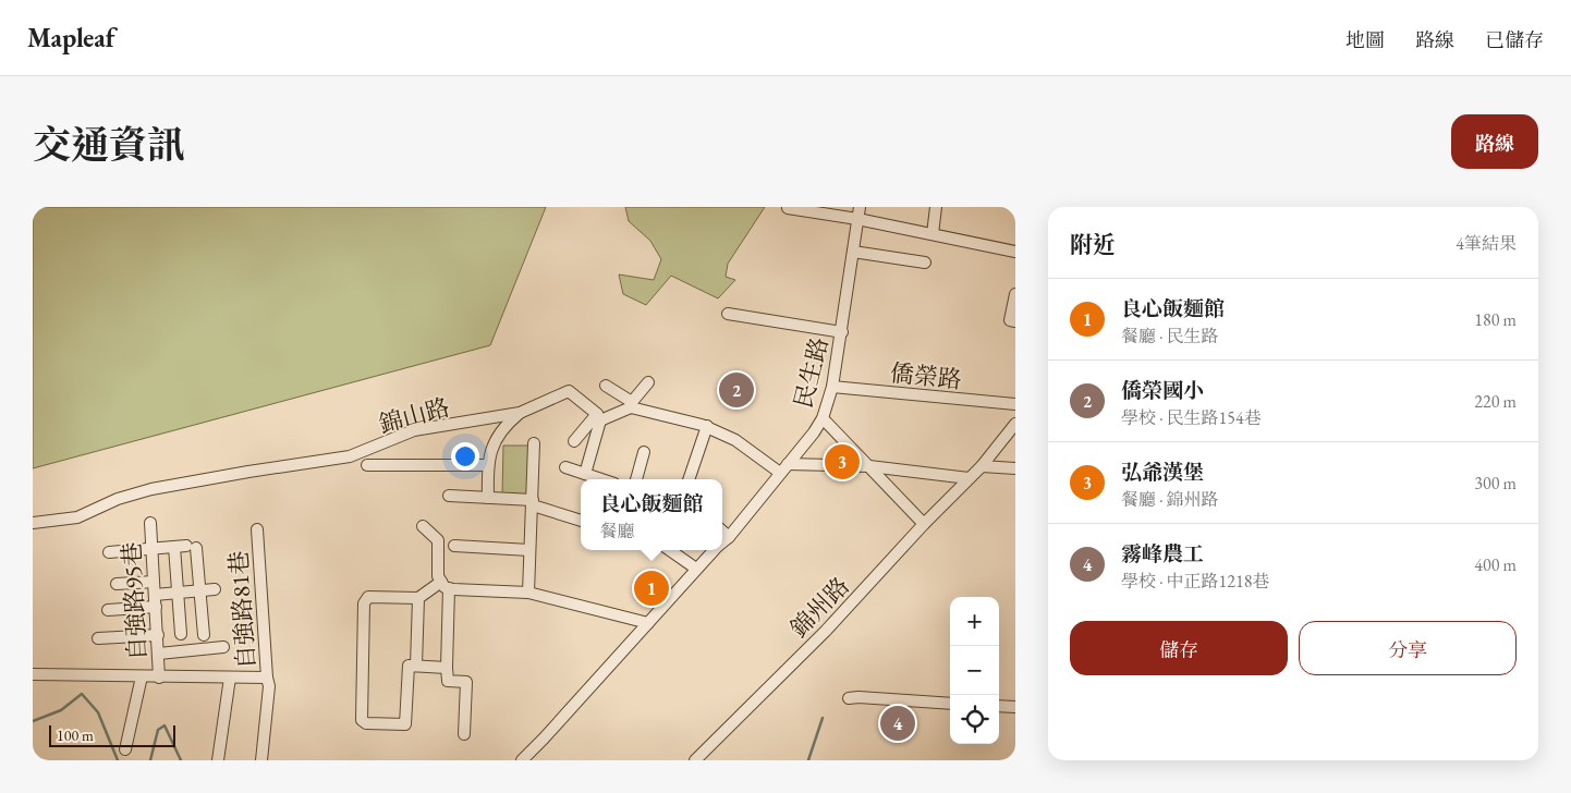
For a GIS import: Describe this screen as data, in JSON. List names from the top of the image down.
{
  "streets": {
    "street": [
      "民生路",
      "僑榮路",
      "錦山路",
      "自強路95巷",
      "錦州路",
      "自強路81巷"
    ]
  },
  "crossings": [
    ["民生路", "僑榮路"]
  ],
  "scale_bar": "100 m",
  "page": {
    "header": "Mapleaf",
    "nav": ["地圖", "路線", "已儲存"],
    "title": "交通資訊",
    "buttons": [
      "路線",
      ["儲存", "分享"]
    ],
    "heading": ["附近", "4筆結果"],
    "list": [
      {
        "mark": "1",
        "name": "良心飯麵館",
        "note": "餐廳 · 民生路",
        "value": "180 m"
      },
      {
        "mark": "2",
        "name": "僑榮國小",
        "note": "學校 · 民生路154巷",
        "value": "220 m"
      },
      {
        "mark": "3",
        "name": "弘爺漢堡",
        "note": "餐廳 · 錦州路",
        "value": "300 m"
      },
      {
        "mark": "4",
        "name": "霧峰農工",
        "note": "學校 · 中正路1218巷",
        "value": "400 m"
      }
    ],
    "pins": [
      "2",
      "3",
      "1",
      "4"
    ],
    "popup": ["良心飯麵館", "餐廳"],
    "map_buttons": ["+", "−"],
    "scale": "100 m"
  }
}
